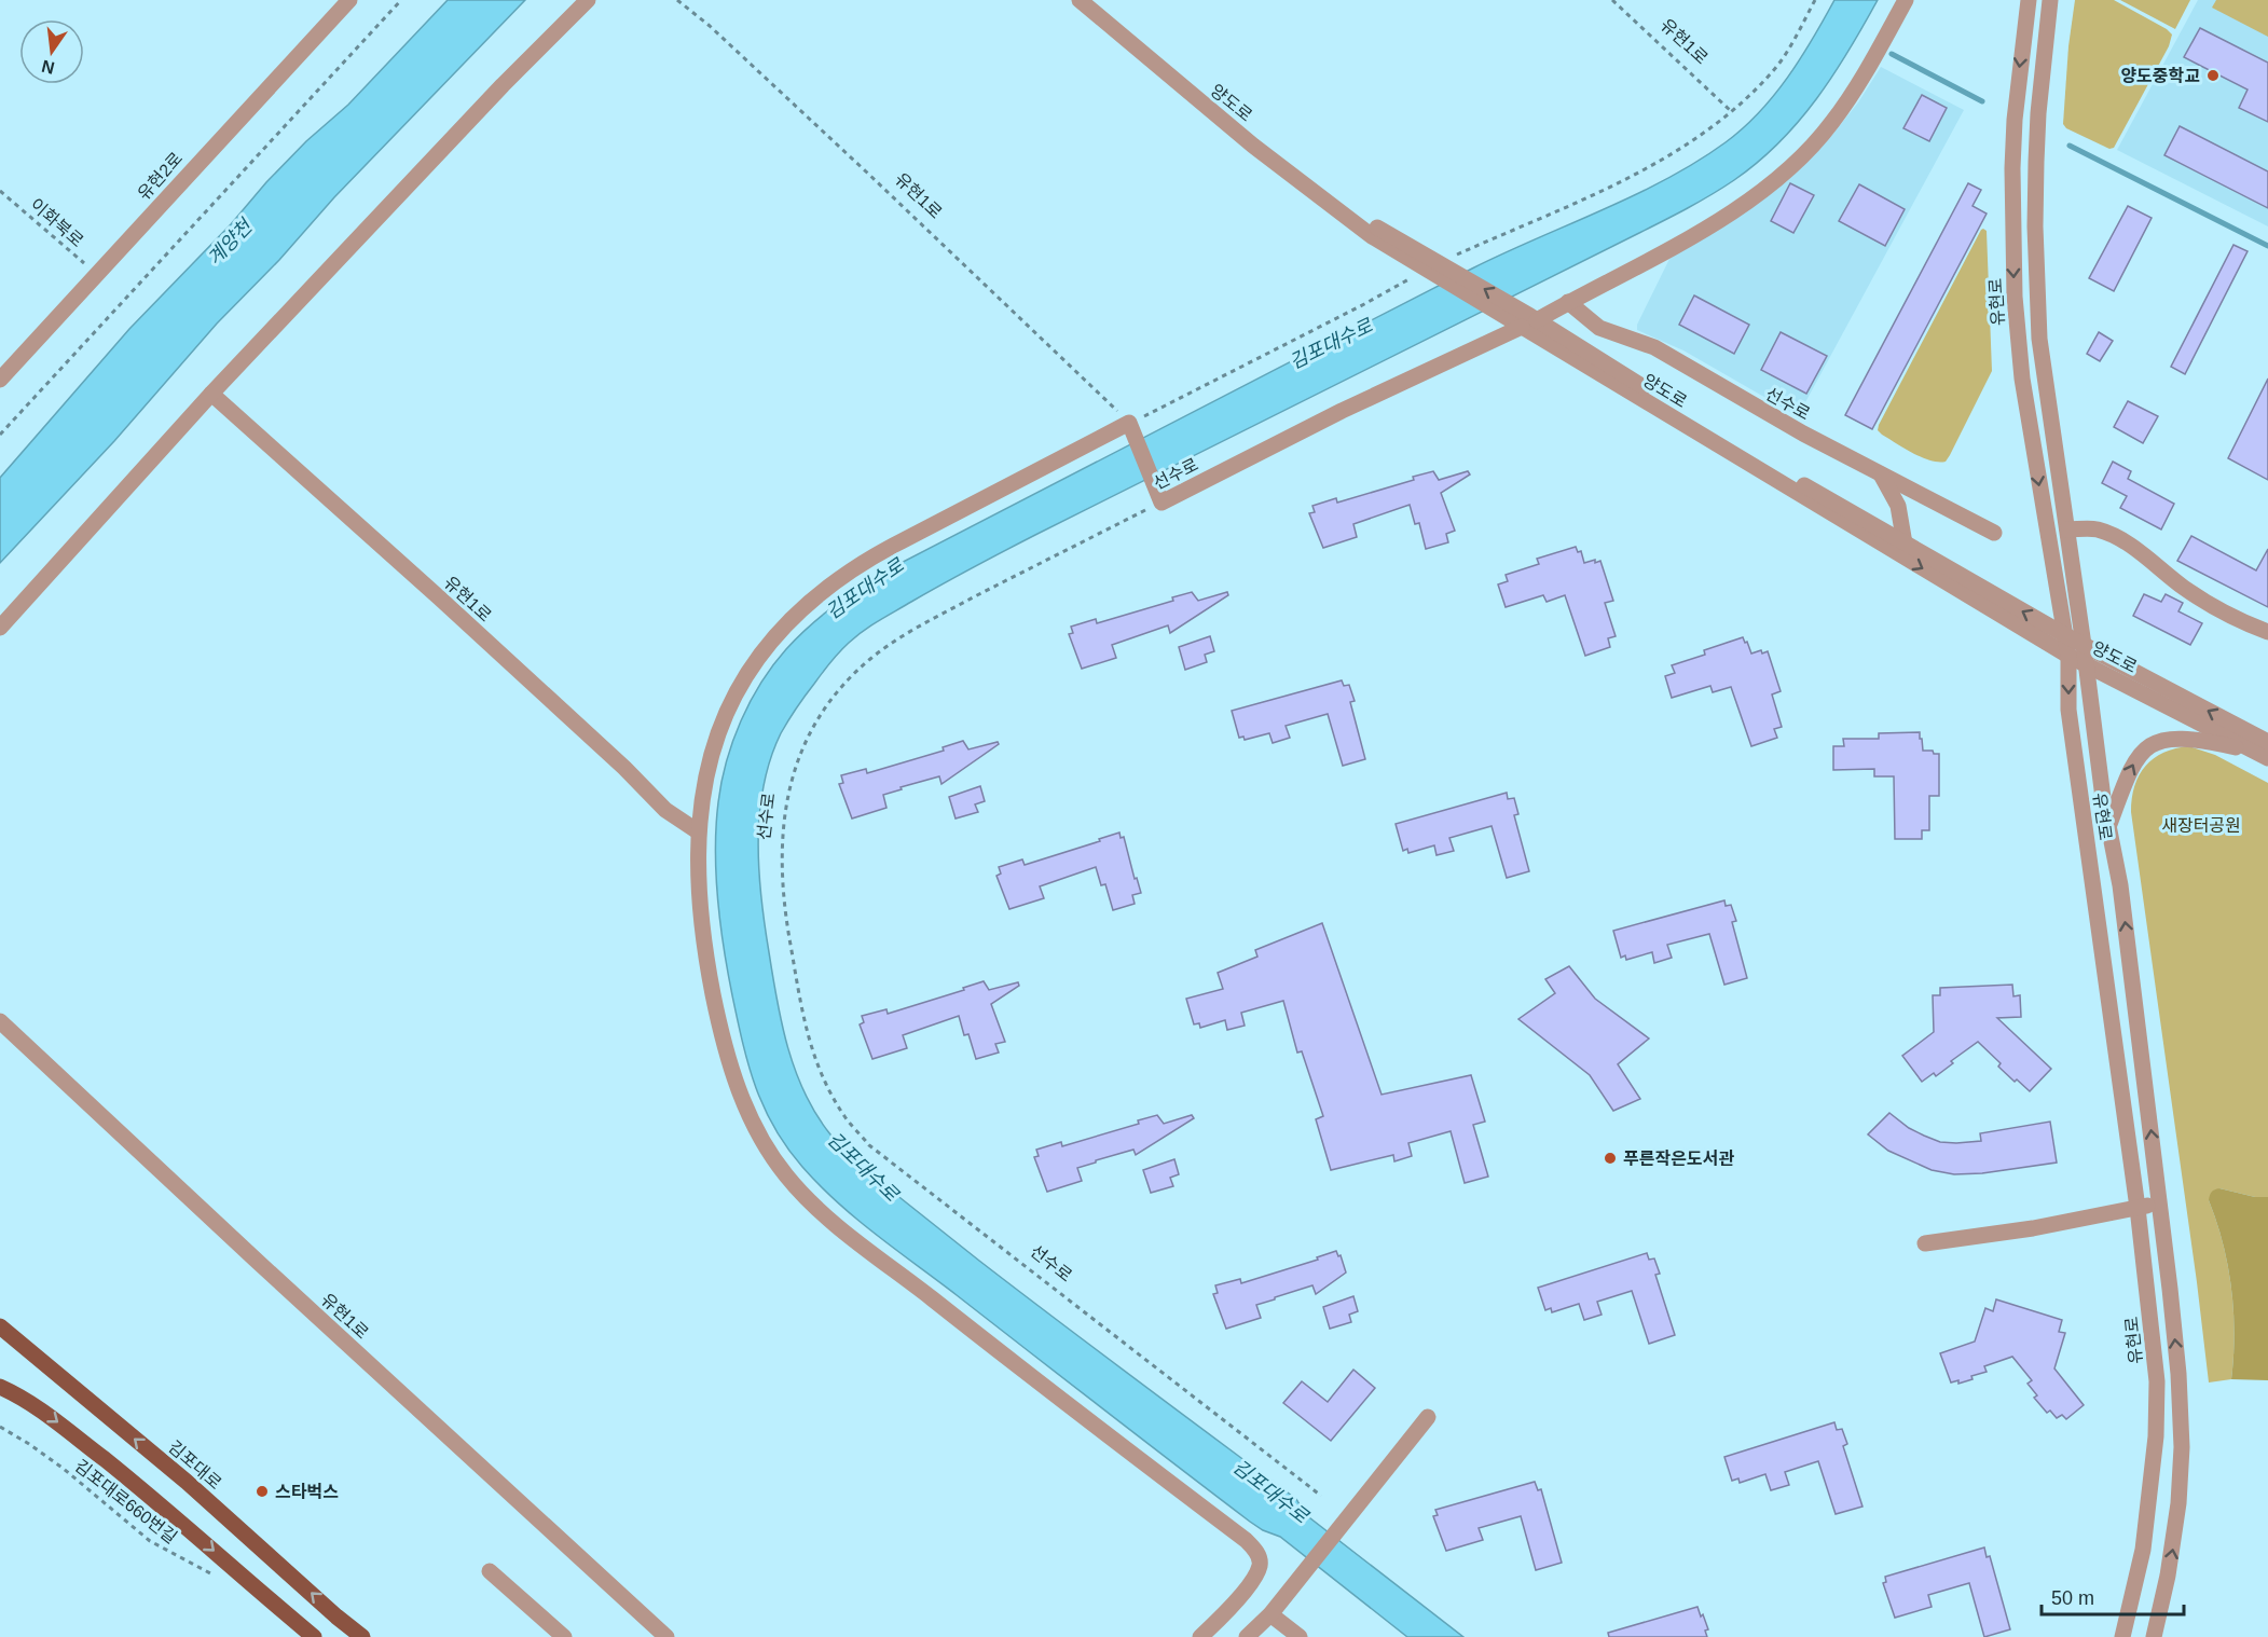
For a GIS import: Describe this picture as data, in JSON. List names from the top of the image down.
{
  "streets": {
    "main road": ["김포대로"],
    "street": [
      "유현1로",
      "양도로",
      "유현2로",
      "유현로",
      "선수로"
    ],
    "path": ["이화북로", "김포대로660번길"]
  },
  "crossings": [
    ["양도로", "유현로"],
    ["양도로", "선수로"],
    ["유현2로", "이화북로"]
  ],
  "water": ["계양천", "김포대수로"],
  "parks": ["새장터공원"],
  "places": ["양도중학교", "푸른작은도서관", "스타벅스"],
  "scale_bar": "50 m",
  "north": "bottom"
}
